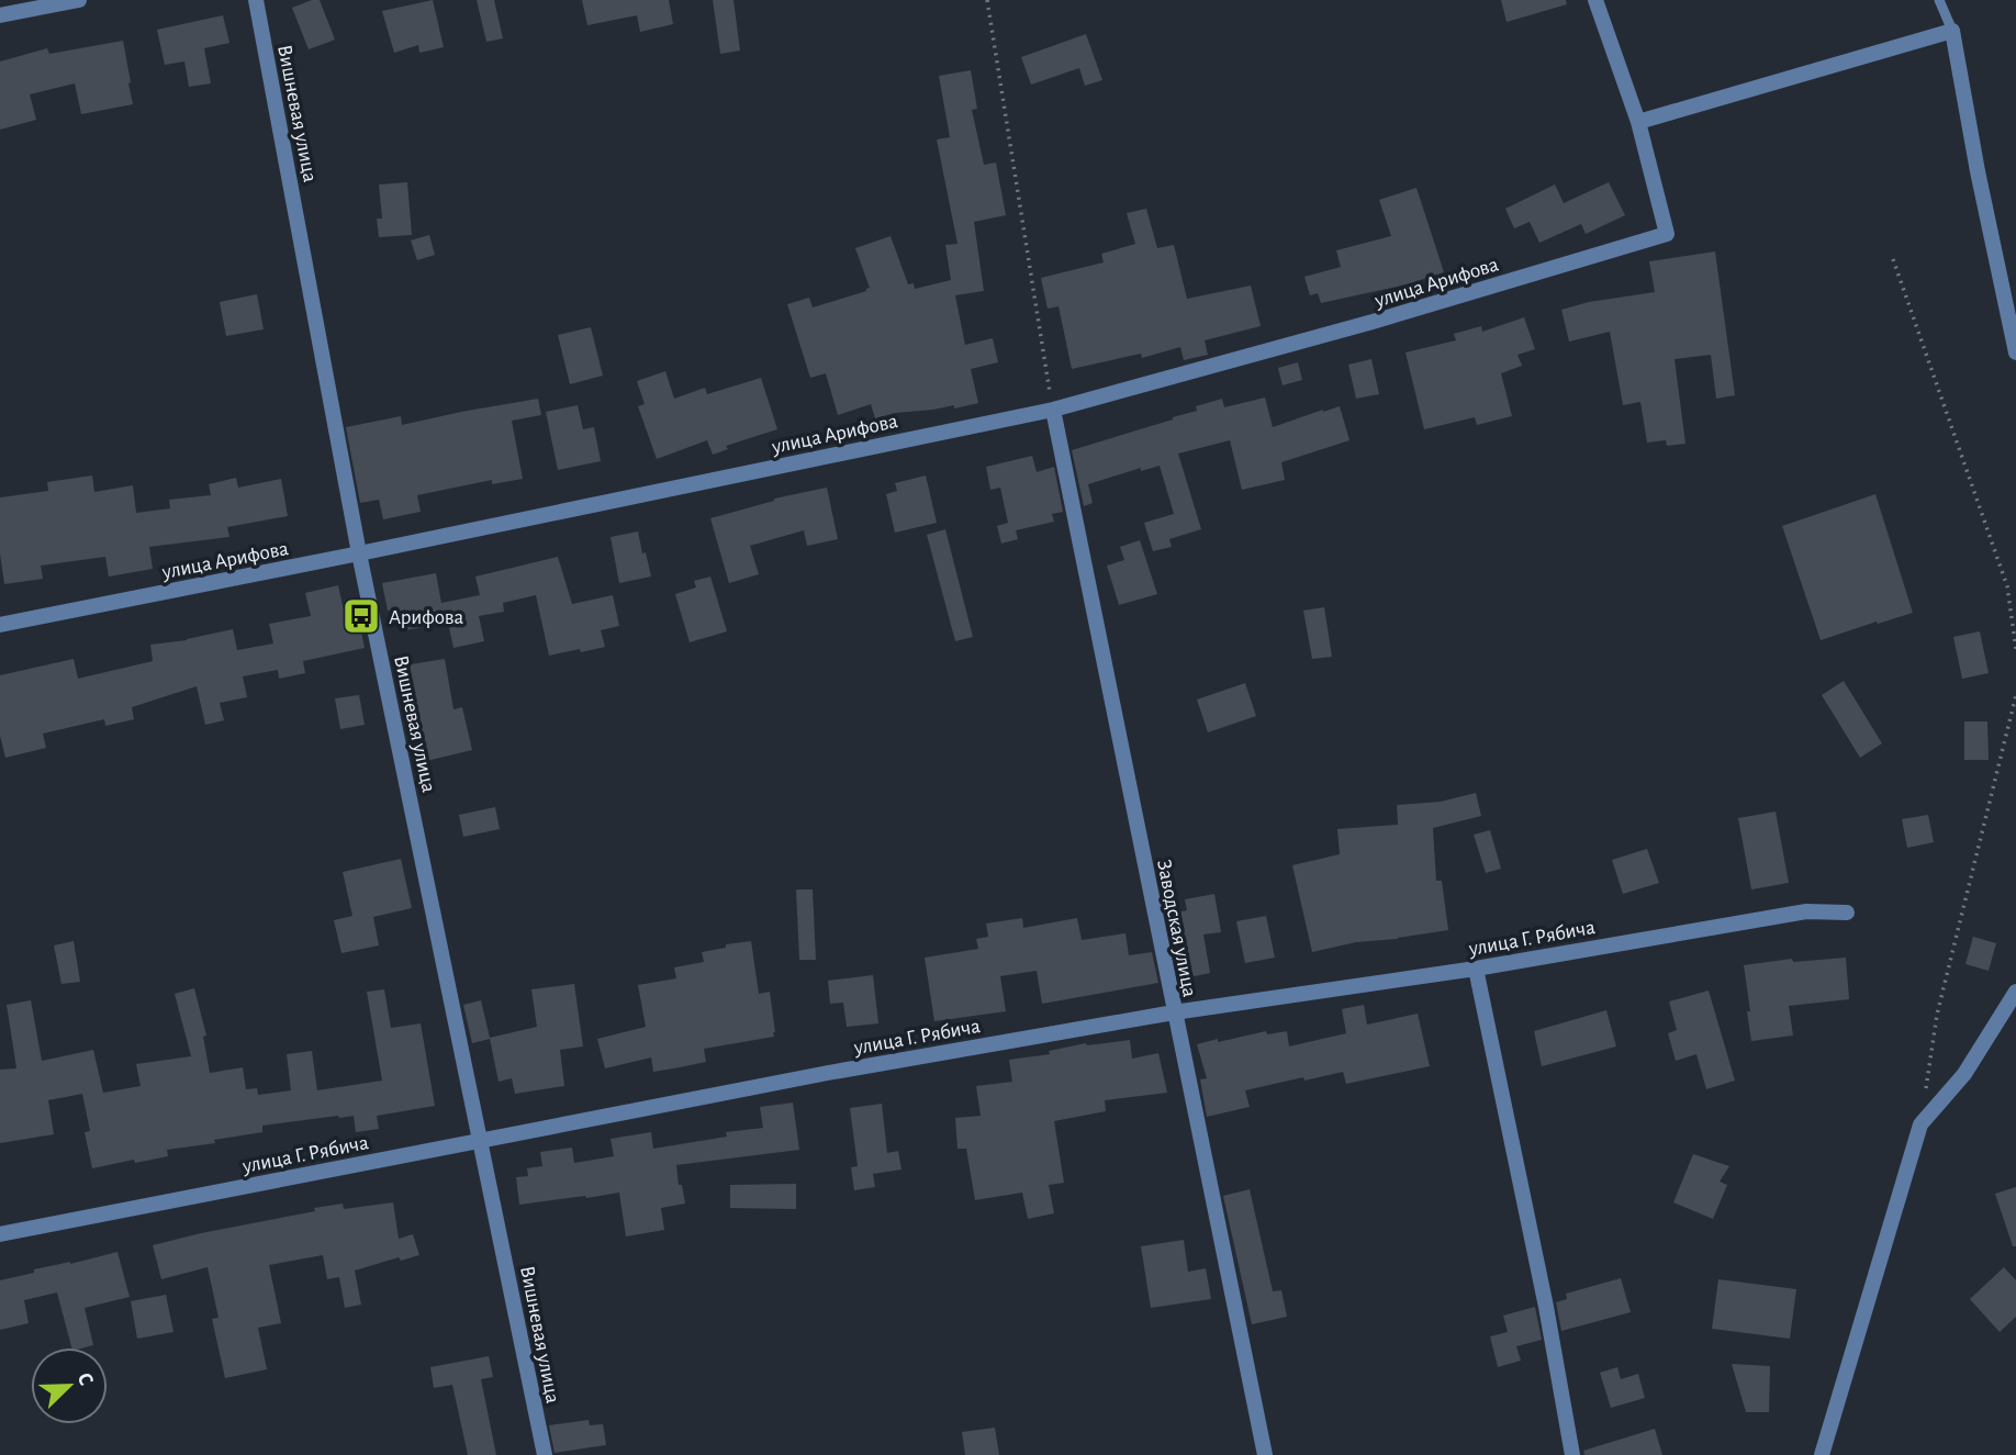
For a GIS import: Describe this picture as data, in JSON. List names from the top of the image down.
{
  "streets": {
    "street": [
      "Вишневая улица",
      "улица Арифова",
      "Заводская улица",
      "улица Г. Рябича"
    ]
  },
  "crossings": [
    ["Вишневая улица", "улица Арифова"],
    ["Вишневая улица", "улица Г. Рябича"],
    ["улица Арифова", "Заводская улица"],
    ["Заводская улица", "улица Г. Рябича"]
  ],
  "places": {
    "bus stop": ["Арифова"]
  },
  "north": "top right"
}
